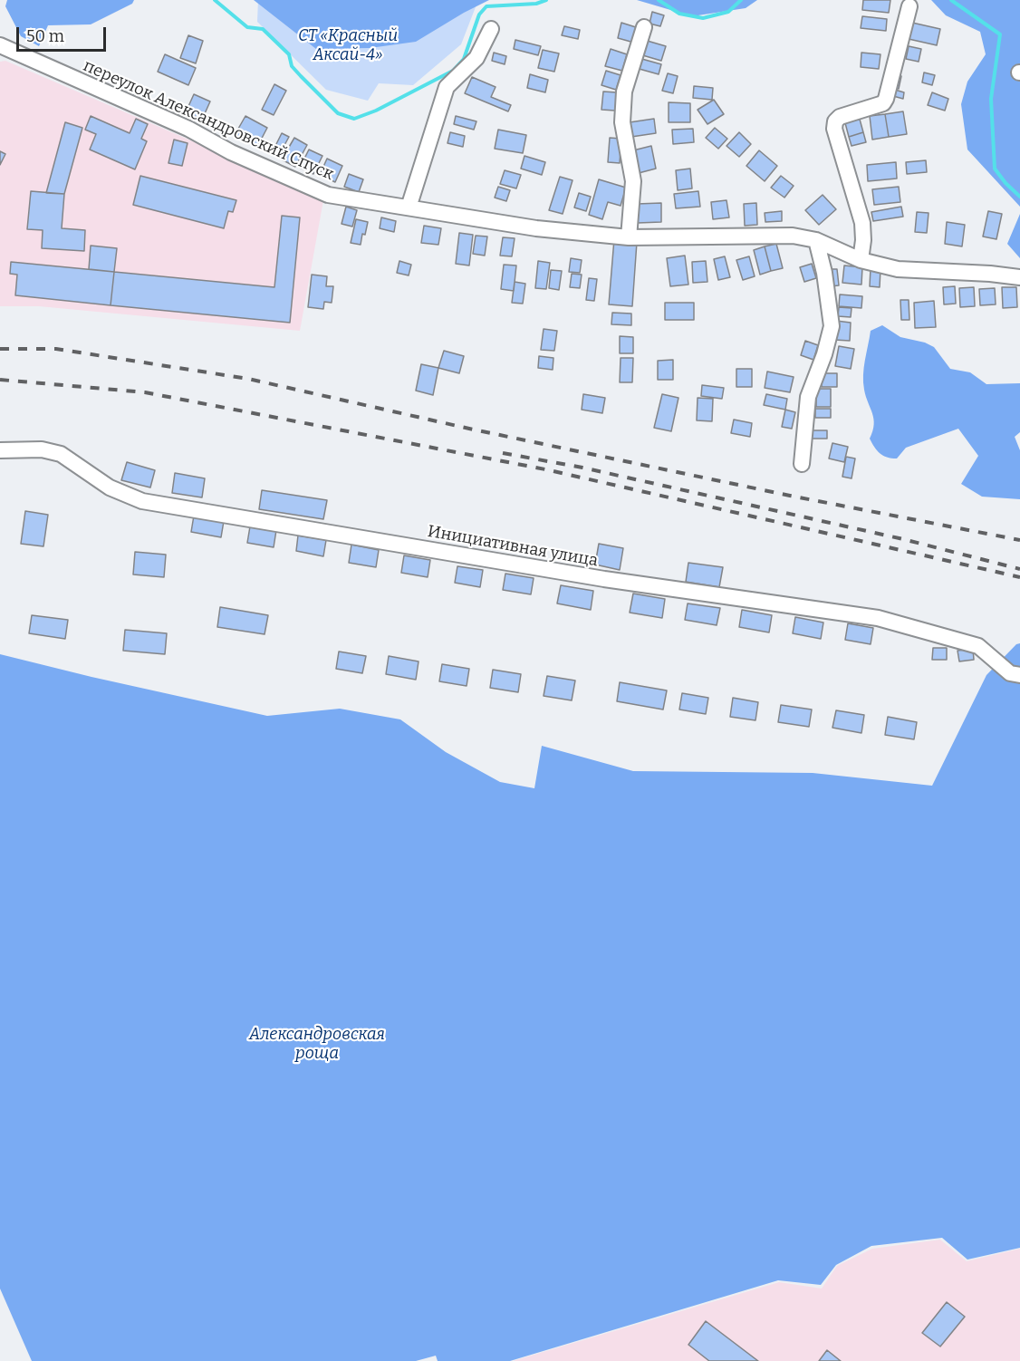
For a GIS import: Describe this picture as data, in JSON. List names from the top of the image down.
{
  "streets": {
    "street": ["переулок Александровский Спуск", "Инициативная улица"]
  },
  "parks": ["СТ «Красный Аксай-4»", "Александровская роща"],
  "scale_bar": "50 m"
}
